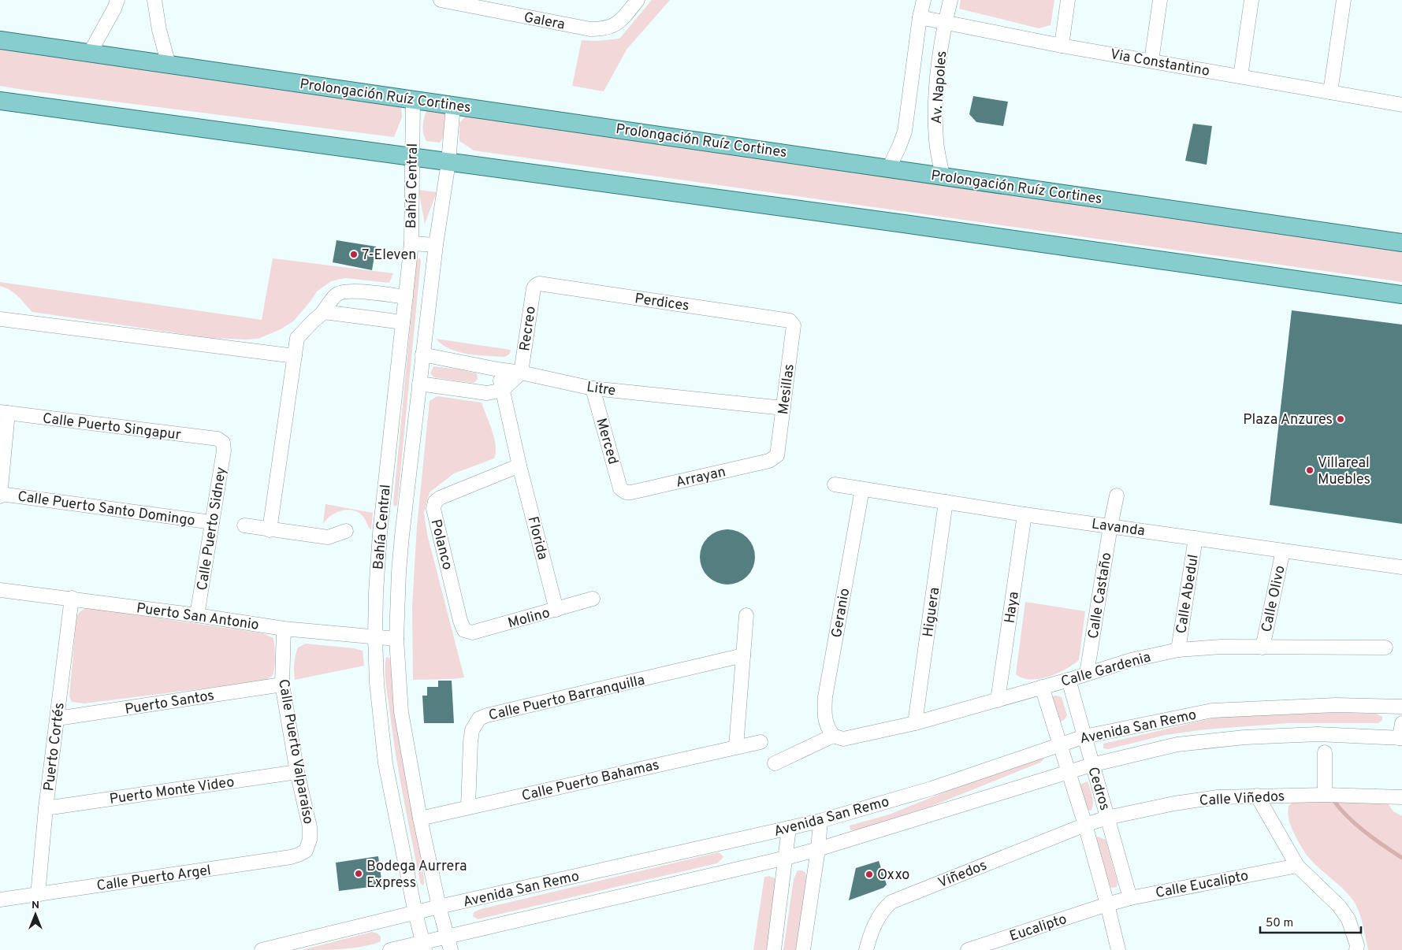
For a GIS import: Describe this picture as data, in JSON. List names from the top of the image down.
{
  "streets": {
    "main road": ["Prolongación Ruíz Cortines"],
    "street": [
      "Galera",
      "Via Constantino",
      "Av. Napoles",
      "Bahía Central",
      "Perdices",
      "Recreo",
      "Litre",
      "Mesillas",
      "Calle Puerto Singapur",
      "Merced",
      "Arrayan",
      "Calle Puerto Santo Domingo",
      "Lavanda",
      "Calle Puerto Sidney",
      "Florida",
      "Polanco",
      "Calle Abedul",
      "Calle Castaño",
      "Calle Olivo",
      "Haya",
      "Higuera",
      "Geranio",
      "Puerto San Antonio",
      "Molino",
      "Calle Gardenia",
      "Calle Puerto Barranquilla",
      "Puerto Santos",
      "Avenida San Remo",
      "Puerto Cortés",
      "Calle Puerto Valparaíso",
      "Calle Puerto Bahamas",
      "Cedros",
      "Puerto Monte Video",
      "Calle Viñedos",
      "Viñedos",
      "Calle Puerto Argel",
      "Calle Eucalipto",
      "Eucalipto"
    ]
  },
  "crossings": [
    ["Via Constantino", "Av. Napoles"],
    ["Av. Napoles", "Prolongación Ruíz Cortines"],
    ["Prolongación Ruíz Cortines", "Bahía Central"],
    ["Bahía Central", "Litre"],
    ["Bahía Central", "Puerto San Antonio"],
    ["Bahía Central", "Avenida San Remo"],
    ["Bahía Central", "Calle Puerto Bahamas"],
    ["Perdices", "Recreo"],
    ["Perdices", "Mesillas"],
    ["Recreo", "Litre"],
    ["Litre", "Mesillas"],
    ["Litre", "Merced"],
    ["Litre", "Florida"],
    ["Mesillas", "Arrayan"],
    ["Calle Puerto Singapur", "Calle Puerto Sidney"],
    ["Merced", "Arrayan"],
    ["Calle Puerto Santo Domingo", "Calle Puerto Sidney"],
    ["Lavanda", "Calle Abedul"],
    ["Lavanda", "Calle Castaño"],
    ["Lavanda", "Calle Olivo"],
    ["Lavanda", "Haya"],
    ["Lavanda", "Higuera"],
    ["Lavanda", "Geranio"],
    ["Calle Puerto Sidney", "Puerto San Antonio"],
    ["Florida", "Polanco"],
    ["Florida", "Molino"],
    ["Polanco", "Molino"],
    ["Calle Abedul", "Calle Gardenia"],
    ["Calle Castaño", "Calle Gardenia"],
    ["Calle Olivo", "Calle Gardenia"],
    ["Haya", "Calle Gardenia"],
    ["Higuera", "Calle Gardenia"],
    ["Geranio", "Calle Gardenia"],
    ["Puerto San Antonio", "Puerto Cortés"],
    ["Puerto San Antonio", "Calle Puerto Valparaíso"],
    ["Calle Gardenia", "Cedros"],
    ["Calle Puerto Barranquilla", "Calle Puerto Bahamas"],
    ["Puerto Santos", "Puerto Cortés"],
    ["Puerto Santos", "Calle Puerto Valparaíso"],
    ["Avenida San Remo", "Cedros"],
    ["Puerto Cortés", "Puerto Monte Video"],
    ["Puerto Cortés", "Calle Puerto Argel"],
    ["Calle Puerto Valparaíso", "Puerto Monte Video"],
    ["Calle Puerto Valparaíso", "Calle Puerto Argel"],
    ["Cedros", "Calle Viñedos"],
    ["Cedros", "Viñedos"],
    ["Cedros", "Calle Eucalipto"],
    ["Cedros", "Eucalipto"],
    ["Calle Viñedos", "Viñedos"],
    ["Calle Eucalipto", "Eucalipto"]
  ],
  "places": [
    "7-Eleven",
    "Plaza Anzures",
    "Villareal Muebles",
    "Bodega Aurrera Express",
    "Oxxo"
  ],
  "scale_bar": "50 m",
  "north": "top"
}
